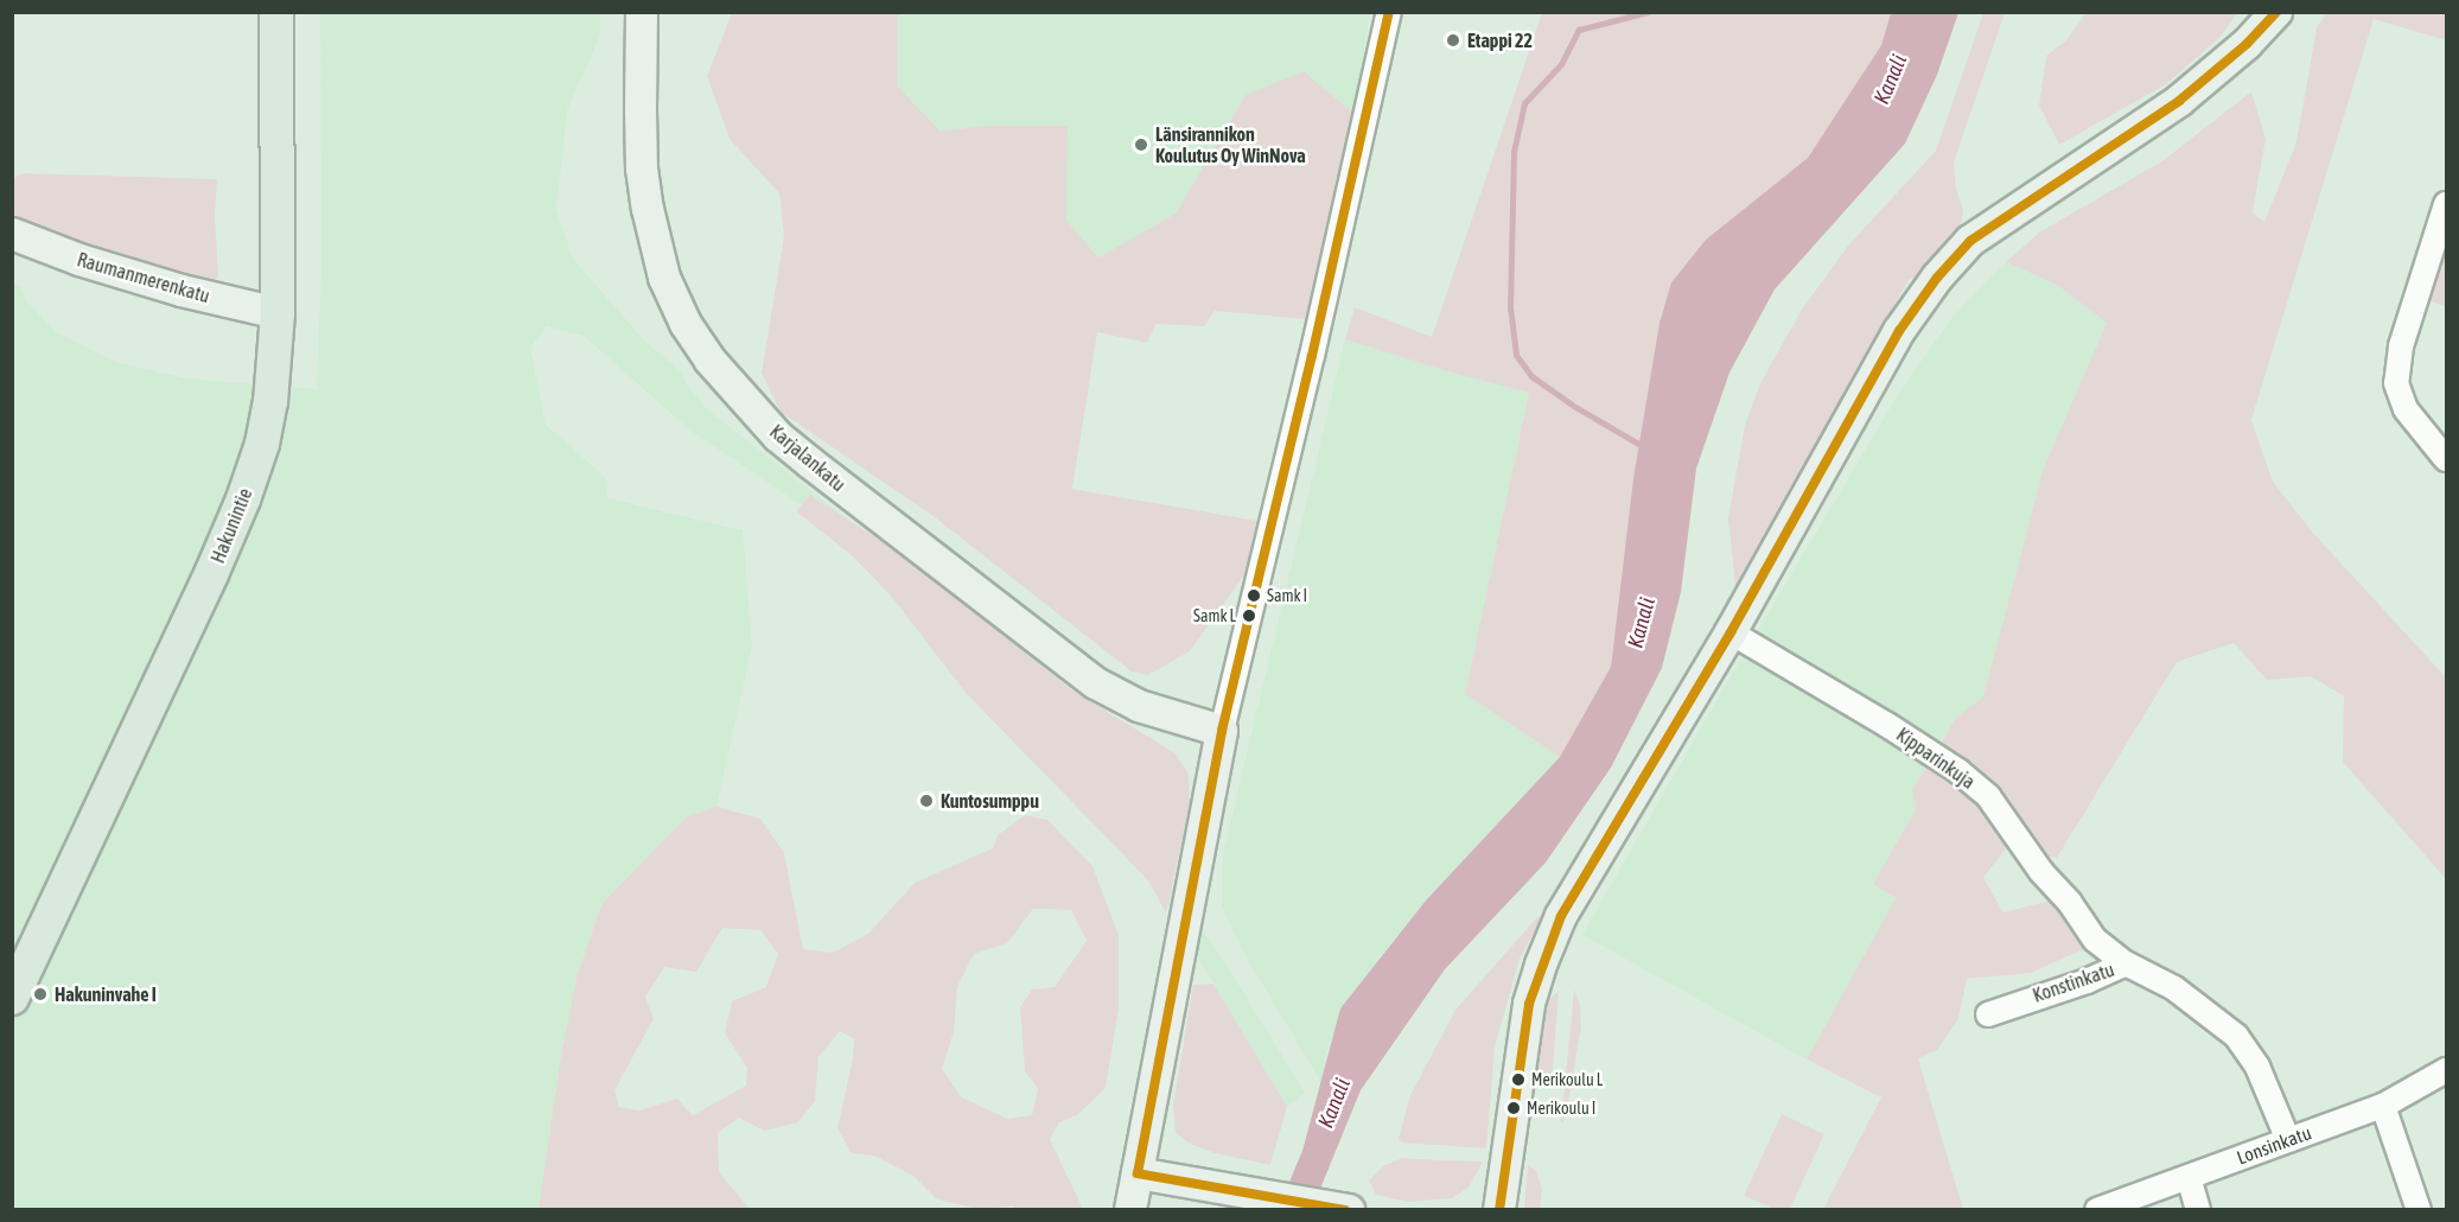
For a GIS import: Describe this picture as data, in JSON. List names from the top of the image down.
{
  "streets": {
    "highway": ["Hakunintie"],
    "main road": ["Raumanmerenkatu", "Karjalankatu"],
    "street": ["Kipparinkuja", "Konstinkatu", "Lonsinkatu"]
  },
  "crossings": [
    ["Raumanmerenkatu", "Hakunintie"],
    ["Kipparinkuja", "Konstinkatu"],
    ["Konstinkatu", "Lonsinkatu"]
  ],
  "water": ["Kanali"],
  "places": [
    "Etappi 22",
    "Länsirannikon Koulutus Oy WinNova",
    "Samk I",
    "Samk L",
    "Kuntosumppu",
    "Hakuninvahe I",
    "Merikoulu L",
    "Merikoulu I"
  ]
}
